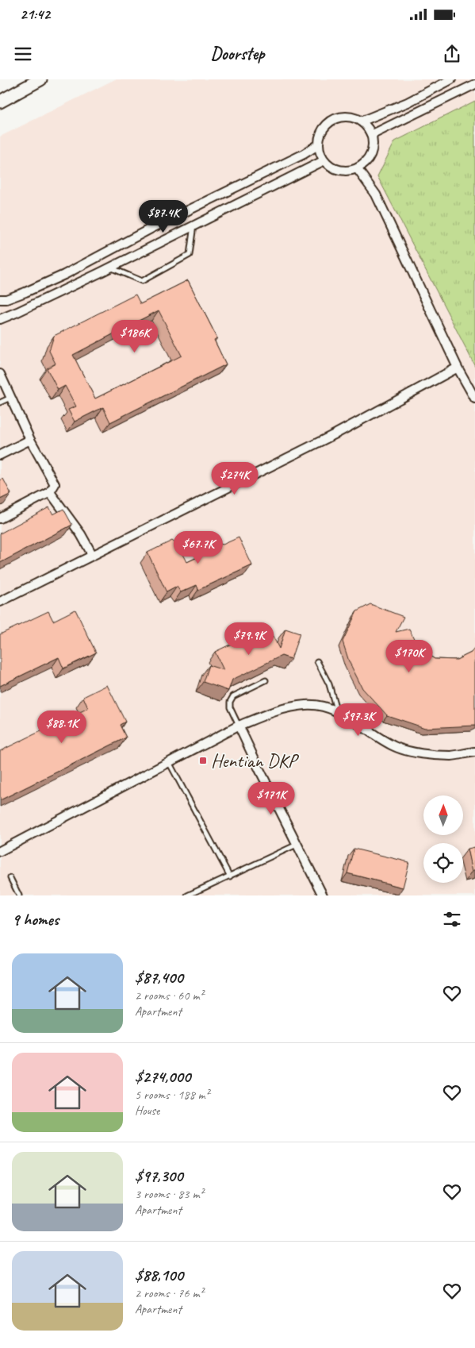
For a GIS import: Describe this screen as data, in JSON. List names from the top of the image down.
{
  "places": {
    "transit": ["Hentian DKP"]
  },
  "north": "top",
  "page": {
    "status": "21:42",
    "header": "Doorstep",
    "price": [
      "$87.4K",
      "$186K",
      "$274K",
      "$67.7K",
      "$79.9K",
      "$170K",
      "$97.3K",
      "$88.1K",
      "$171K"
    ],
    "heading": "9 homes",
    "list": [
      {
        "name": "$87,400",
        "note": "2 rooms · 60 m² · Apartment"
      },
      {
        "name": "$274,000",
        "note": "5 rooms · 188 m² · House"
      },
      {
        "name": "$97,300",
        "note": "3 rooms · 83 m² · Apartment"
      },
      {
        "name": "$88,100",
        "note": "2 rooms · 76 m² · Apartment"
      }
    ]
  }
}
